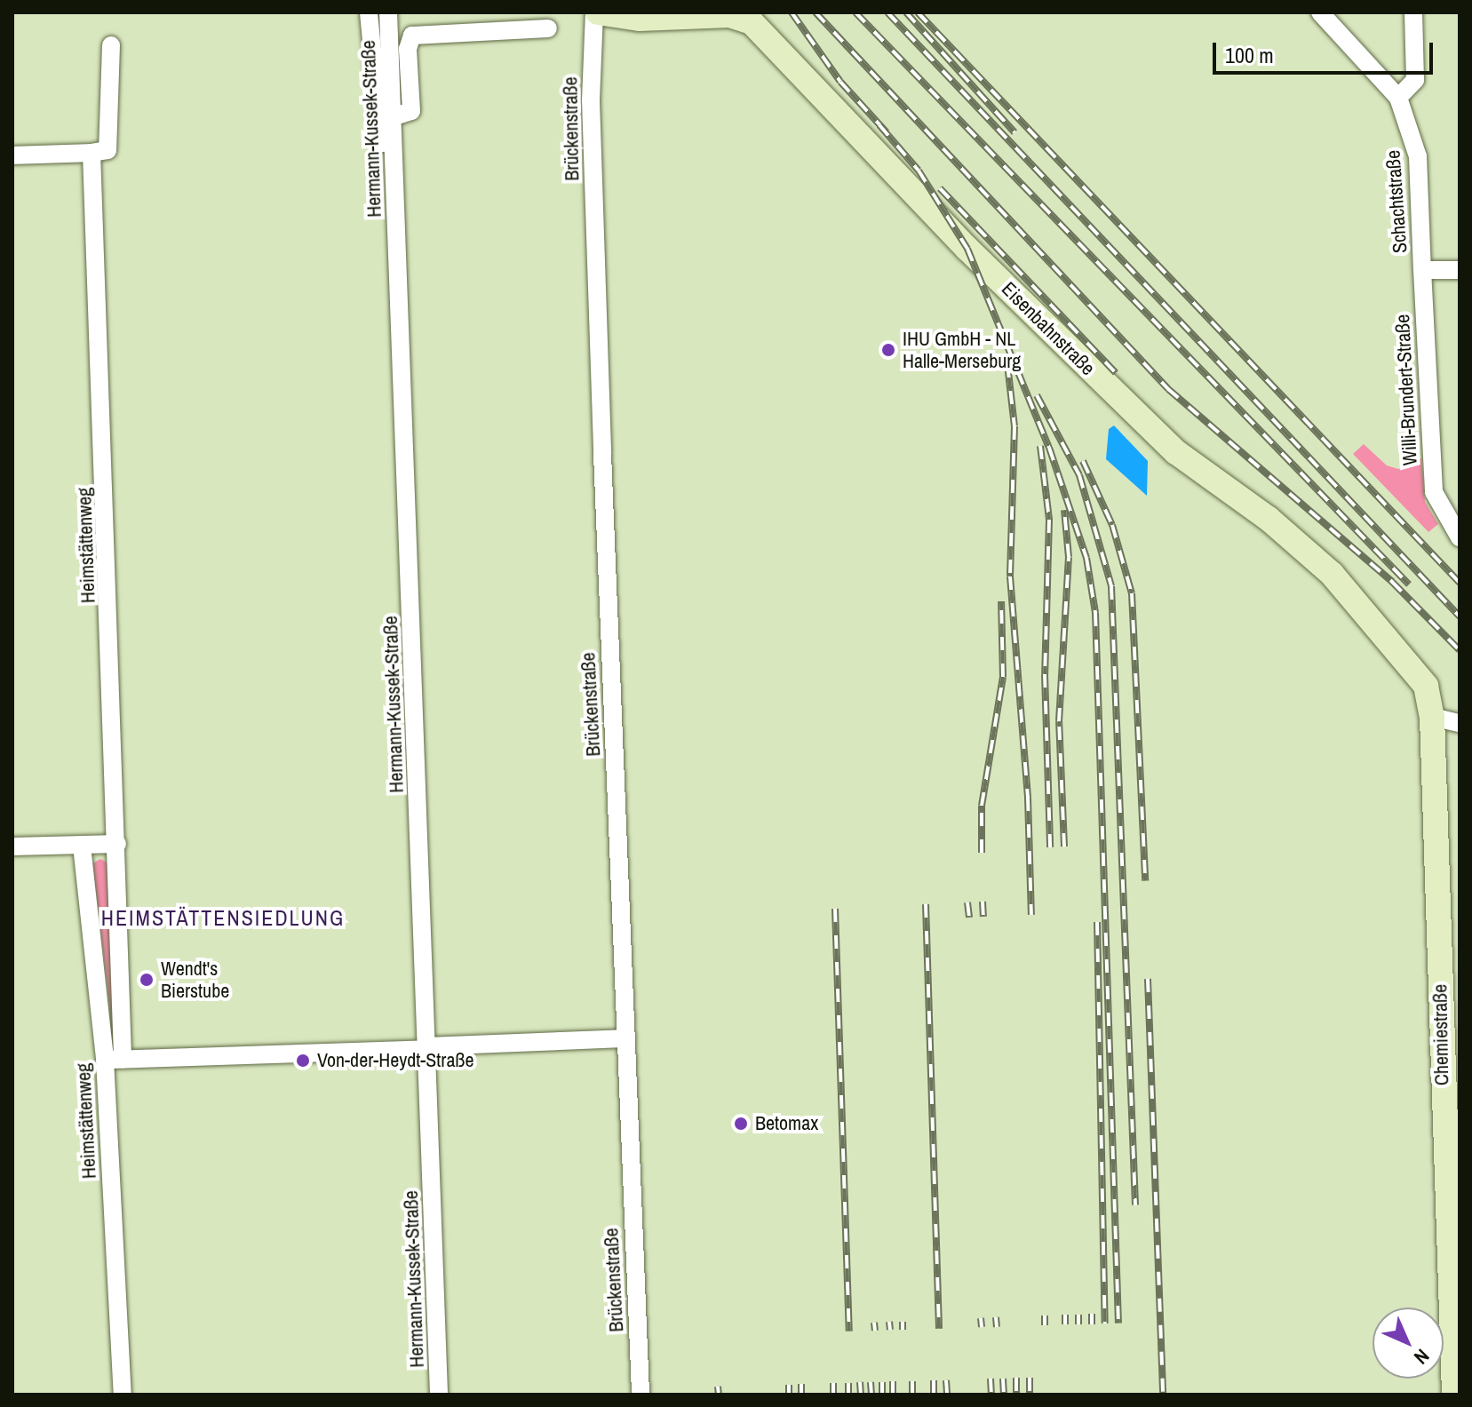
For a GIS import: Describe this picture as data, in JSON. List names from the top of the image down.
{
  "streets": {
    "street": [
      "Hermann-Kussek-Straße",
      "Brückenstraße",
      "Schachtstraße",
      "Eisenbahnstraße",
      "Willi-Brundert-Straße",
      "Heimstättenweg",
      "Chemiestraße"
    ]
  },
  "crossings": [
    ["Brückenstraße", "Eisenbahnstraße"],
    ["Schachtstraße", "Willi-Brundert-Straße"],
    ["Eisenbahnstraße", "Chemiestraße"]
  ],
  "districts": ["HEIMSTÄTTENSIEDLUNG"],
  "places": [
    "IHU GmbH - NL Halle-Merseburg",
    "Wendt's Bierstube",
    "Von-der-Heydt-Straße",
    "Betomax"
  ],
  "scale_bar": "100 m",
  "north": "bottom right"
}
